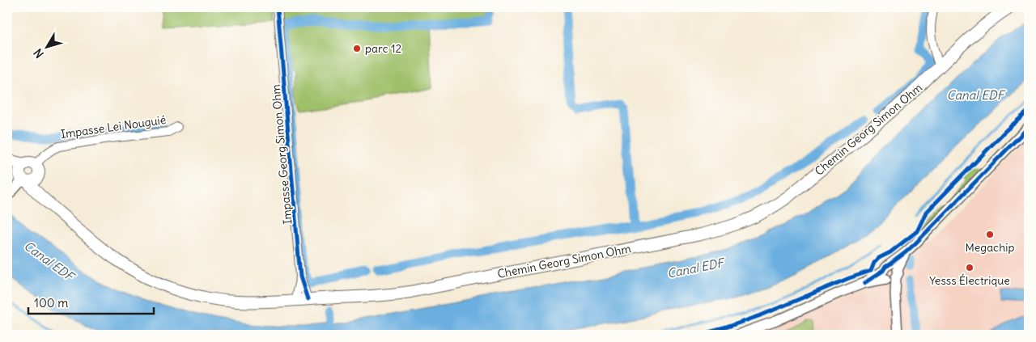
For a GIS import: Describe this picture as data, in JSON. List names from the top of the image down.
{
  "streets": {
    "main road": ["Chemin Georg Simon Ohm"],
    "street": ["Impasse Lei Nouguié", "Impasse Georg Simon Ohm"]
  },
  "crossings": [
    ["Impasse Lei Nouguié", "Chemin Georg Simon Ohm"],
    ["Chemin Georg Simon Ohm", "Impasse Georg Simon Ohm"]
  ],
  "water": ["Canal EDF"],
  "places": ["parc 12", "Megachip", "Yesss Électrique"],
  "scale_bar": "100 m",
  "north": "bottom left"
}
